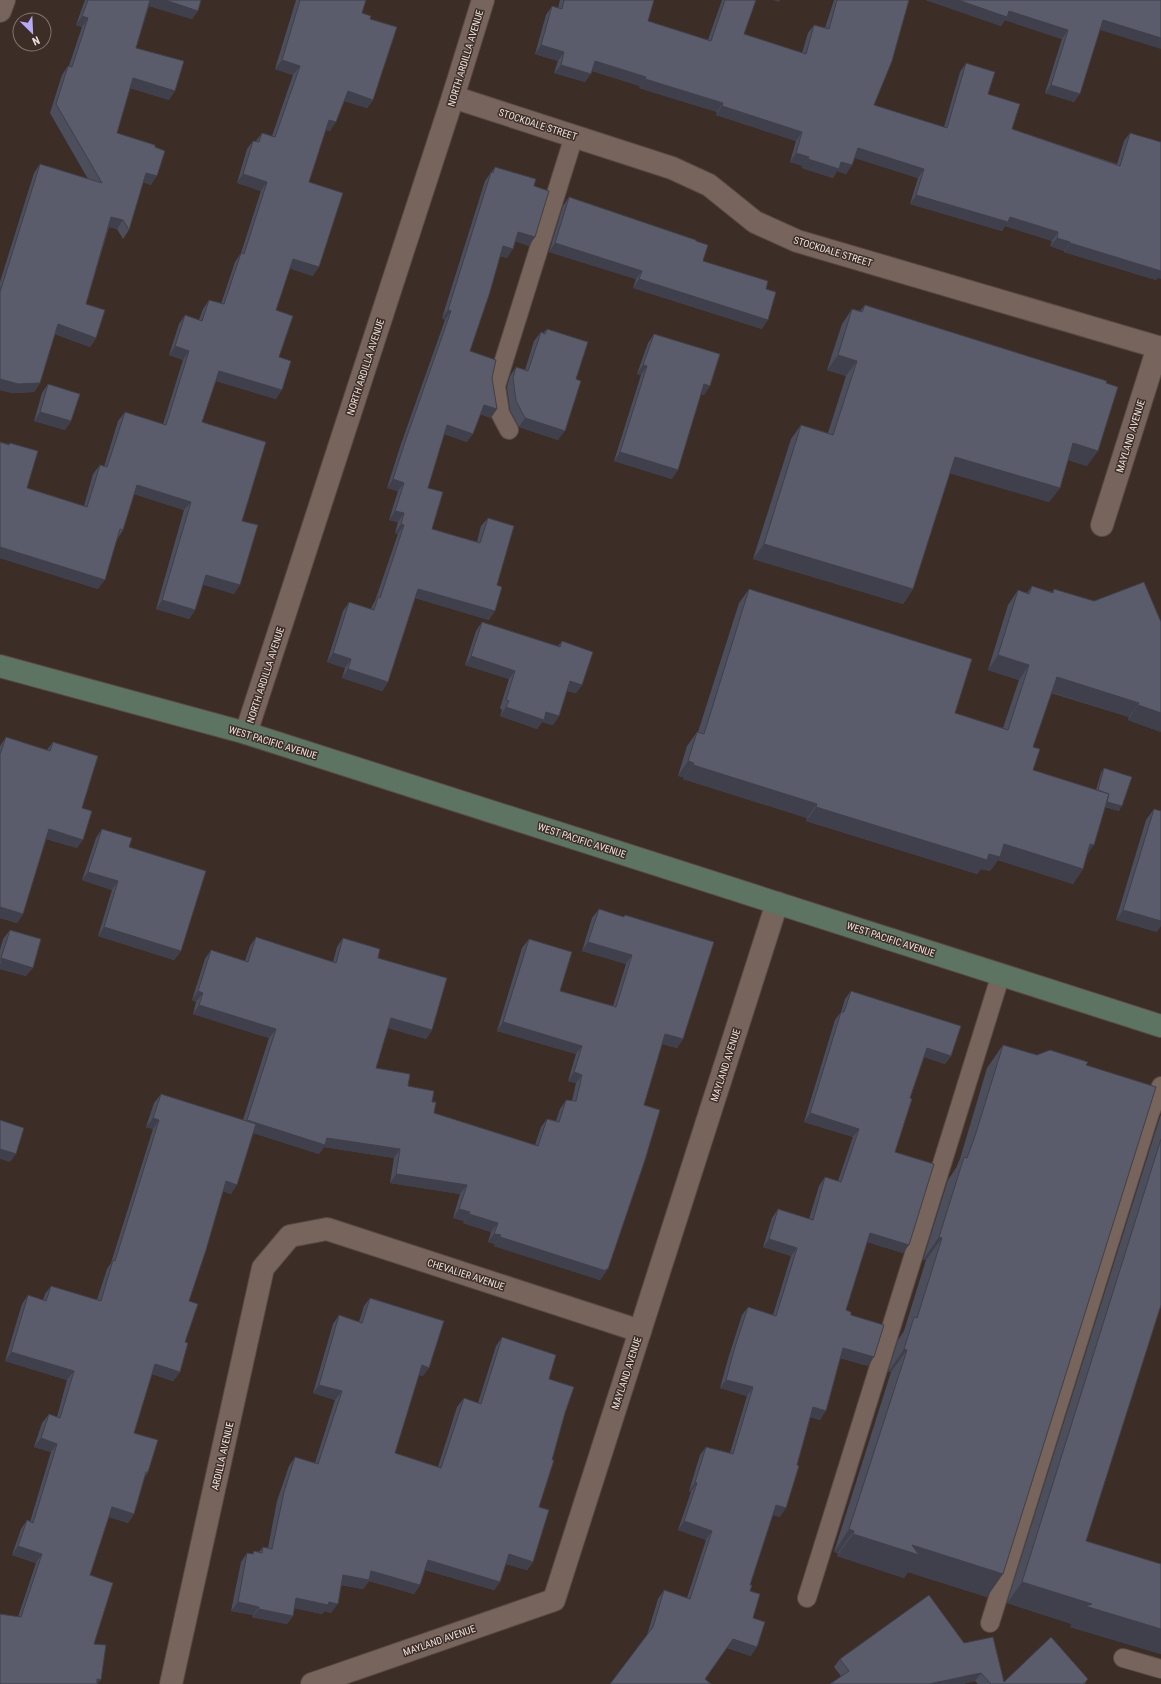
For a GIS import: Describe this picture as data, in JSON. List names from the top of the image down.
{
  "streets": {
    "street": [
      "NORTH ARDILLA AVENUE",
      "STOCKDALE STREET",
      "MAYLAND AVENUE",
      "WEST PACIFIC AVENUE",
      "CHEVALIER AVENUE",
      "ARDILLA AVENUE"
    ]
  },
  "crossings": [
    ["NORTH ARDILLA AVENUE", "STOCKDALE STREET"],
    ["NORTH ARDILLA AVENUE", "WEST PACIFIC AVENUE"],
    ["STOCKDALE STREET", "MAYLAND AVENUE"],
    ["MAYLAND AVENUE", "WEST PACIFIC AVENUE"],
    ["MAYLAND AVENUE", "CHEVALIER AVENUE"],
    ["CHEVALIER AVENUE", "ARDILLA AVENUE"]
  ],
  "north": "bottom right"
}
